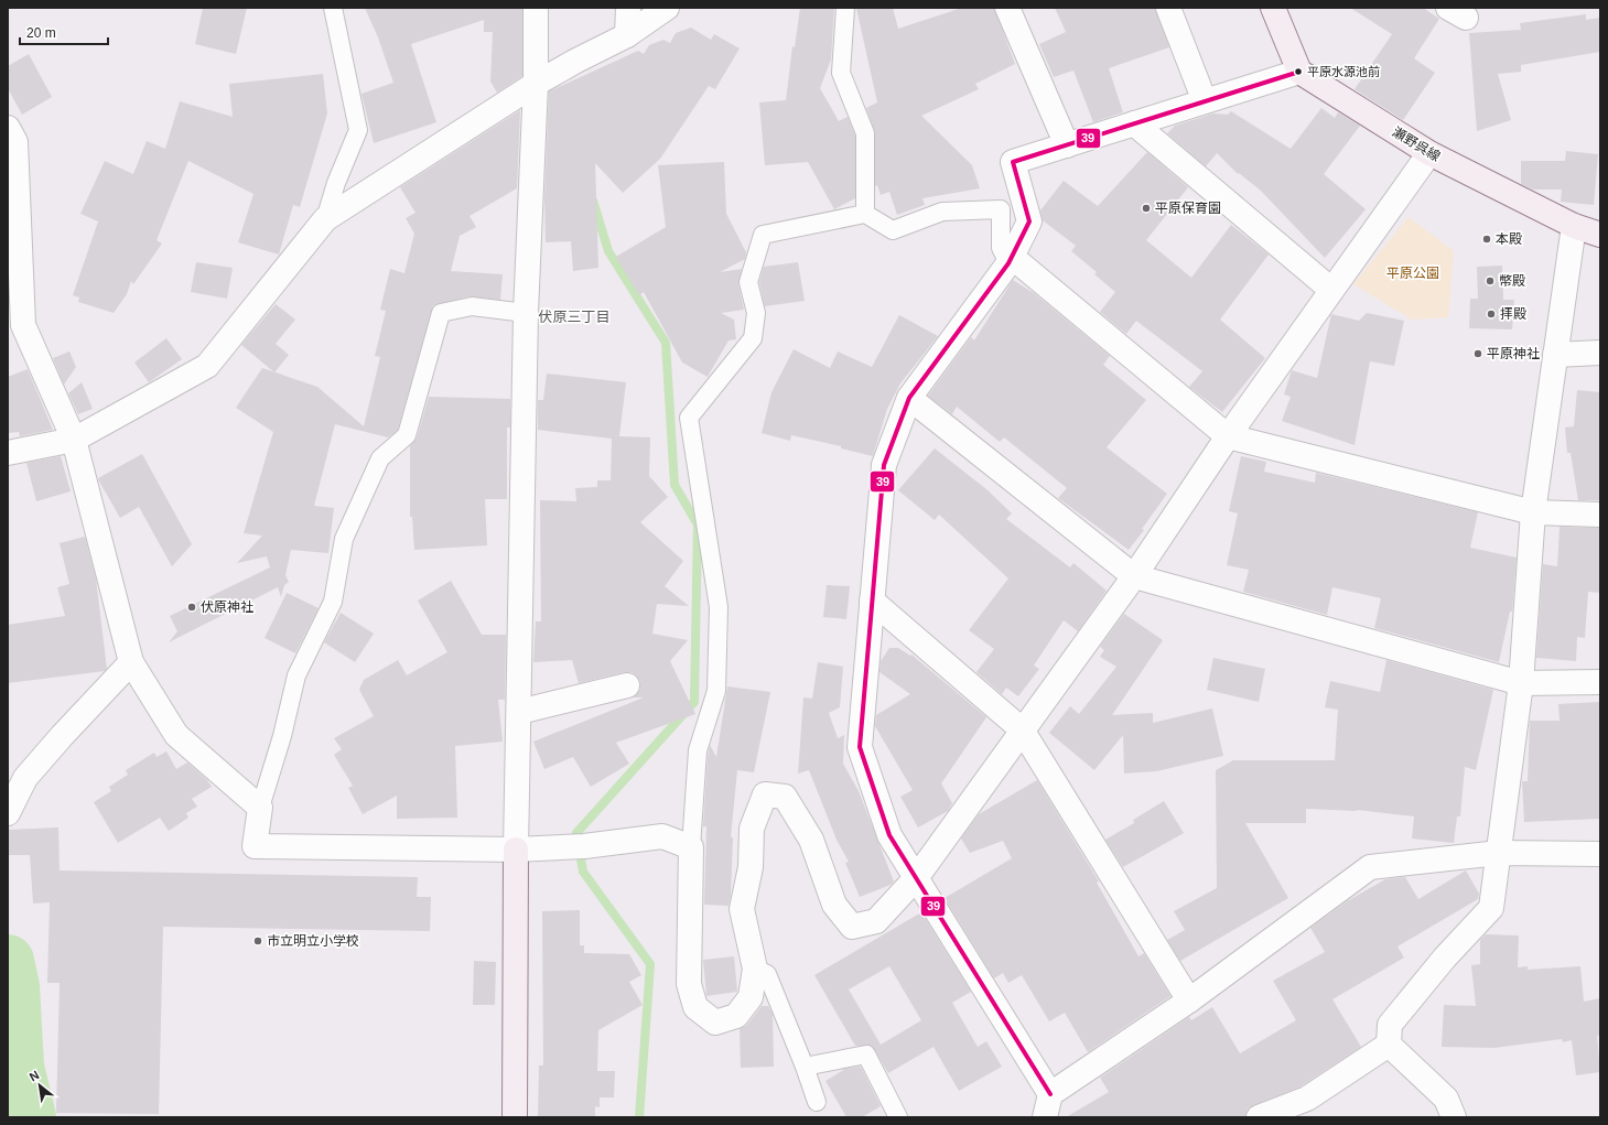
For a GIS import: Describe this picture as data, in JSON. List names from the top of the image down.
{
  "streets": {
    "main road": ["瀬野呉線"]
  },
  "districts": ["伏原三丁目"],
  "parks": ["平原公園"],
  "places": [
    "平原水源池前",
    "平原保育園",
    "本殿",
    "幣殿",
    "拝殿",
    "平原神社",
    "伏原神社",
    "市立明立小学校"
  ],
  "lines": ["transit line 39"],
  "scale_bar": "20 m",
  "north": "top left"
}
